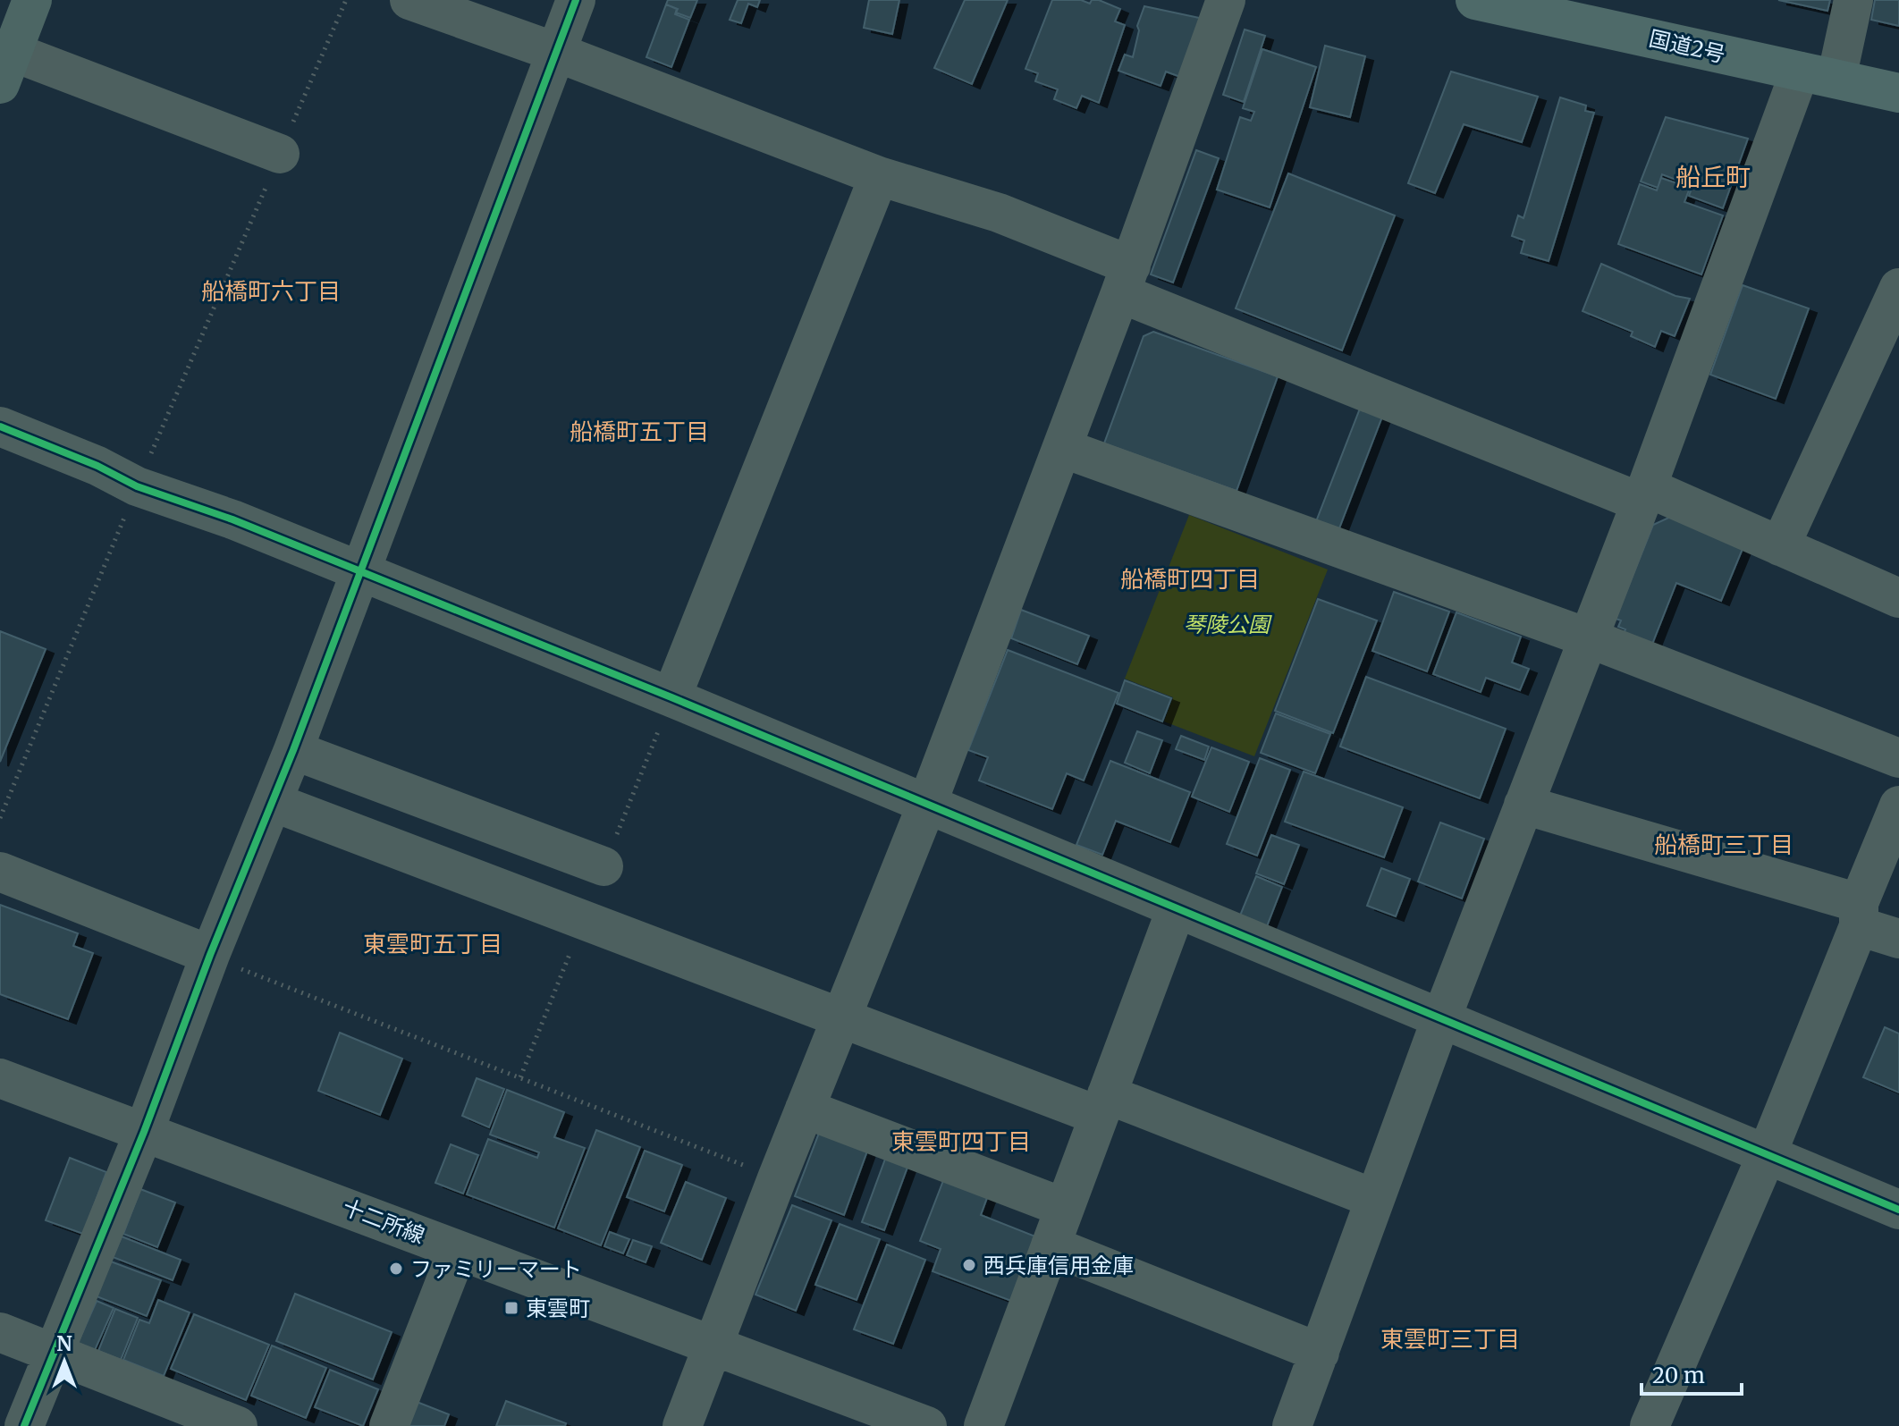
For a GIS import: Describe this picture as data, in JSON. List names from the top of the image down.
{
  "streets": {
    "highway": ["国道2号"],
    "street": ["十二所線"]
  },
  "districts": [
    "船丘町",
    "船橋町六丁目",
    "船橋町五丁目",
    "船橋町四丁目",
    "船橋町三丁目",
    "東雲町五丁目",
    "東雲町四丁目",
    "東雲町三丁目"
  ],
  "parks": ["琴陵公園"],
  "places": {
    "other": ["西兵庫信用金庫", "ファミリーマート"],
    "transit": ["東雲町"]
  },
  "scale_bar": "20 m",
  "north": "top"
}
